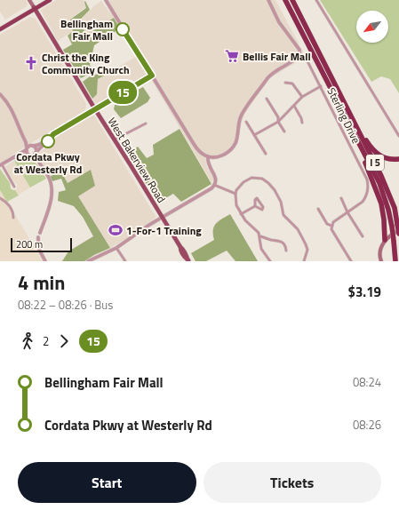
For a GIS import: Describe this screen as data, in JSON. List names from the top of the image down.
{
  "streets": {
    "highway": ["I 5"],
    "main road": ["West Bakerview Road"],
    "street": ["Sterling Drive"]
  },
  "places": {
    "other": ["Bellingham Fair Mall", "Cordata Pkwy at Westerly Rd"],
    "supermarket": ["Bellis Fair Mall"],
    "church": ["Christ the King Community Church"],
    "sports": ["1-For-1 Training"]
  },
  "lines": ["bus line 15"],
  "scale_bar": "200 m",
  "north": "bottom left",
  "page": {
    "on_map": "15",
    "scale": "200 m",
    "heading": ["4 min", "08:22 – 08:26 · Bus", "$3.19"],
    "legs": ["2", "15"],
    "list": [
      {
        "name": "Bellingham Fair Mall",
        "value": "08:24"
      },
      {
        "name": "Cordata Pkwy at Westerly Rd",
        "value": "08:26"
      }
    ],
    "buttons": ["Start", "Tickets"]
  }
}
